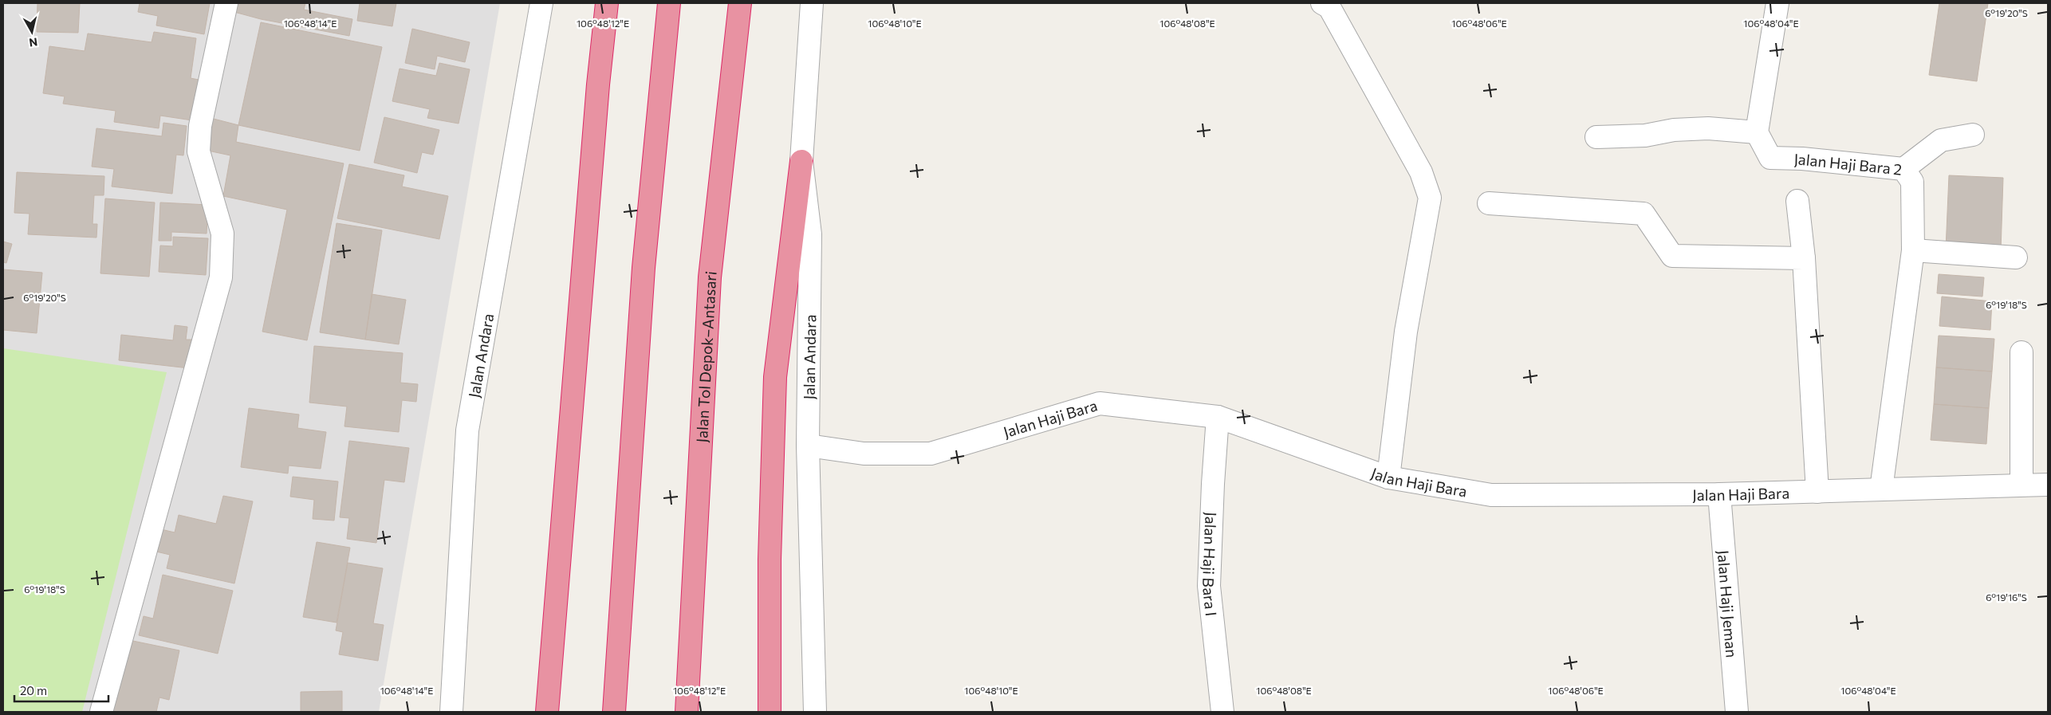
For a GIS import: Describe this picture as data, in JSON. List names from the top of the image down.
{
  "streets": {
    "highway": ["Jalan Tol Depok–Antasari"],
    "street": [
      "Jalan Haji Bara 2",
      "Jalan Andara",
      "Jalan Haji Bara",
      "Jalan Haji Bara I",
      "Jalan Haji Jeman"
    ]
  },
  "crossings": [
    ["Jalan Haji Bara 2", "Jalan Haji Bara"],
    ["Jalan Andara", "Jalan Haji Bara"],
    ["Jalan Haji Bara", "Jalan Haji Bara I"],
    ["Jalan Haji Bara", "Jalan Haji Jeman"]
  ],
  "scale_bar": "20 m",
  "north": "bottom",
  "coordinates": [
    "6°19'20\"S",
    "106°48'14\"E",
    "106°48'12\"E",
    "106°48'10\"E",
    "106°48'08\"E",
    "106°48'06\"E",
    "106°48'04\"E",
    "6°19'18\"S",
    "6°19'16\"S"
  ]
}
